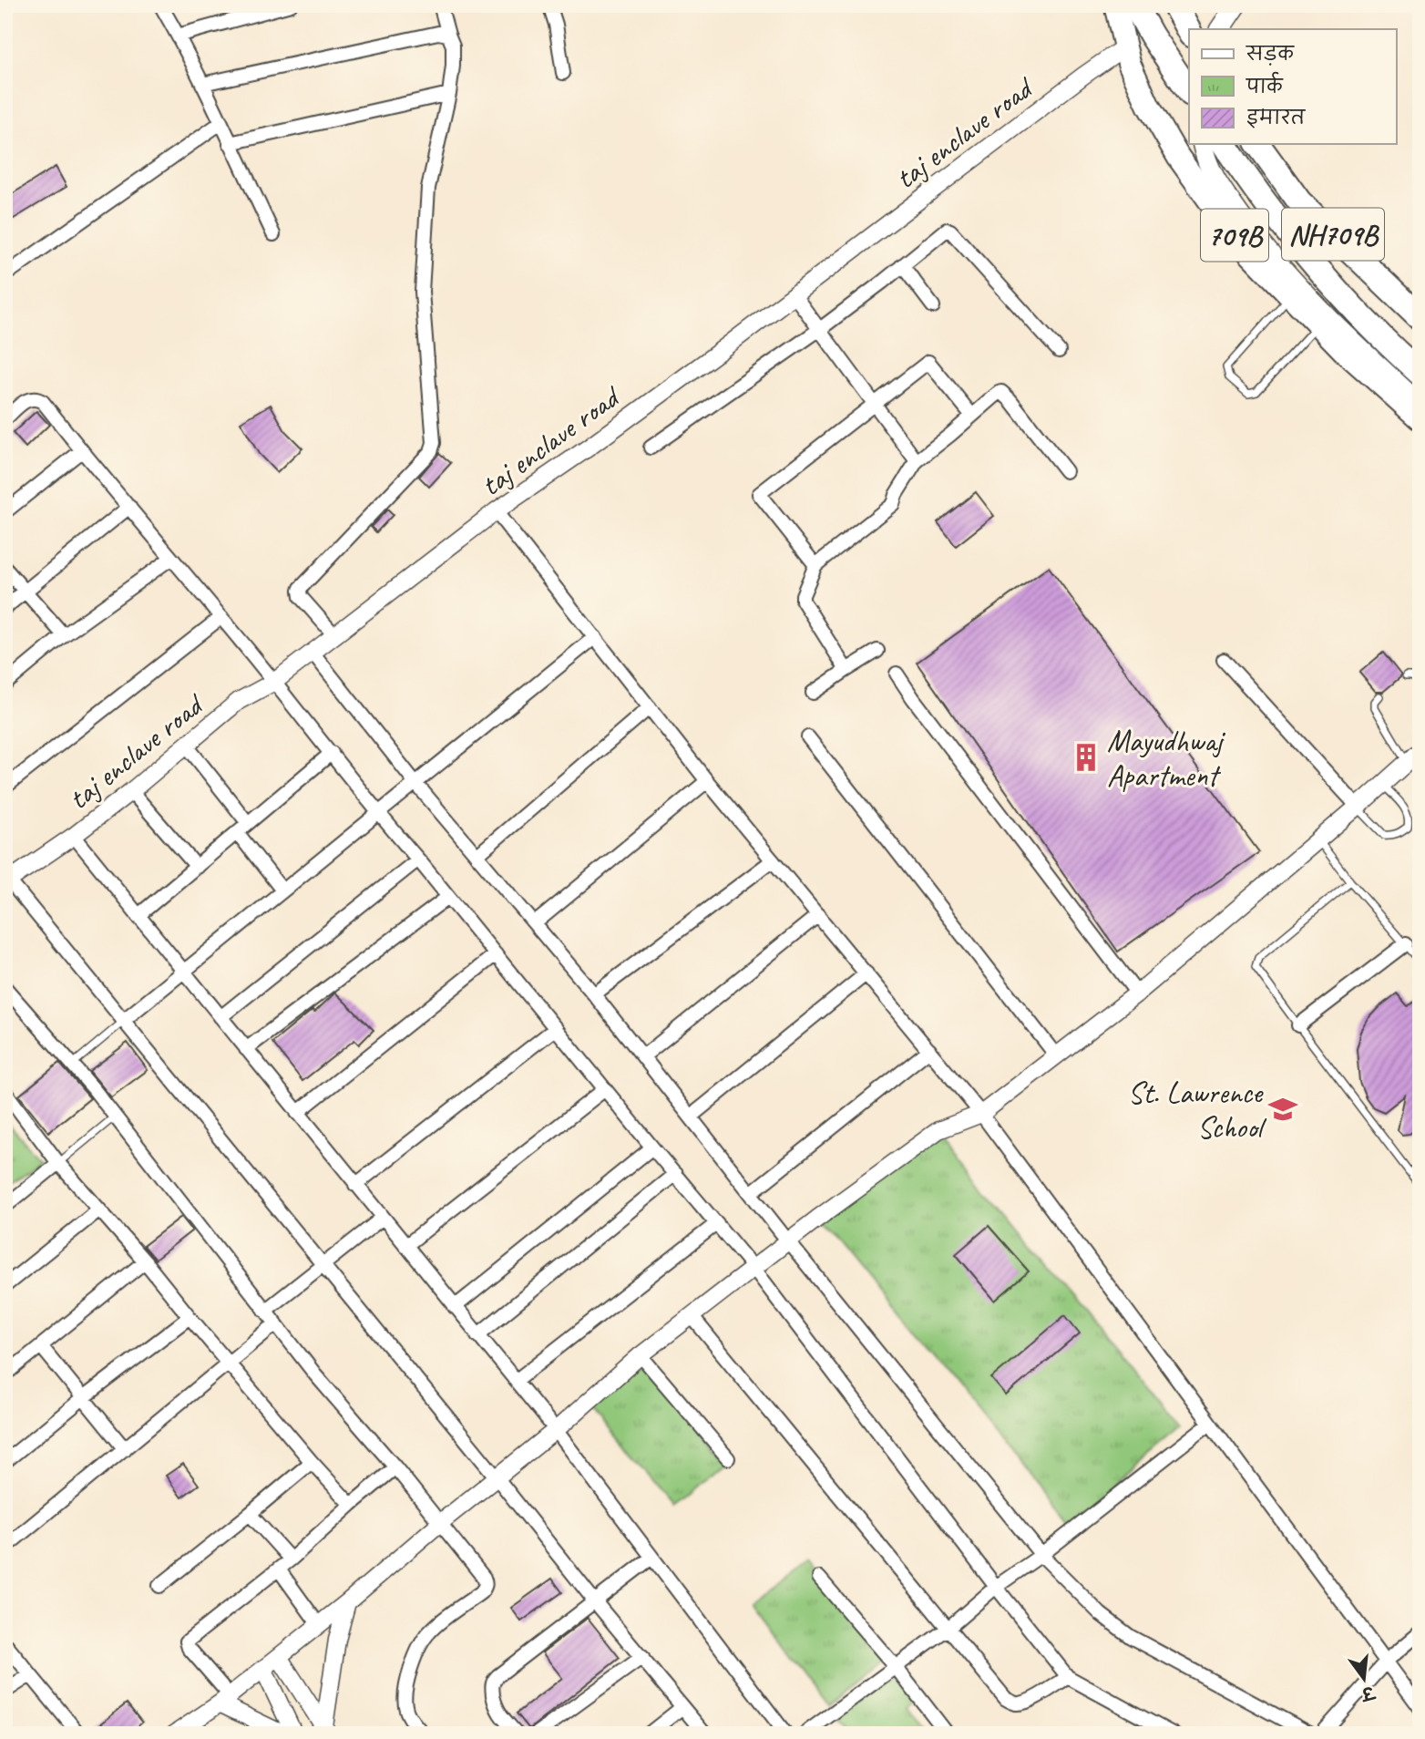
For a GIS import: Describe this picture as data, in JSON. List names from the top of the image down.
{
  "streets": {
    "highway": ["NH709B", "709B"],
    "street": ["taj enclave road"]
  },
  "crossings": [
    ["taj enclave road", "709B"]
  ],
  "places": {
    "building": ["Mayudhwaj Apartment"],
    "school or university": ["St. Lawrence School"]
  },
  "legend": ["सड़क", "पार्क", "इमारत"],
  "north": "bottom"
}
